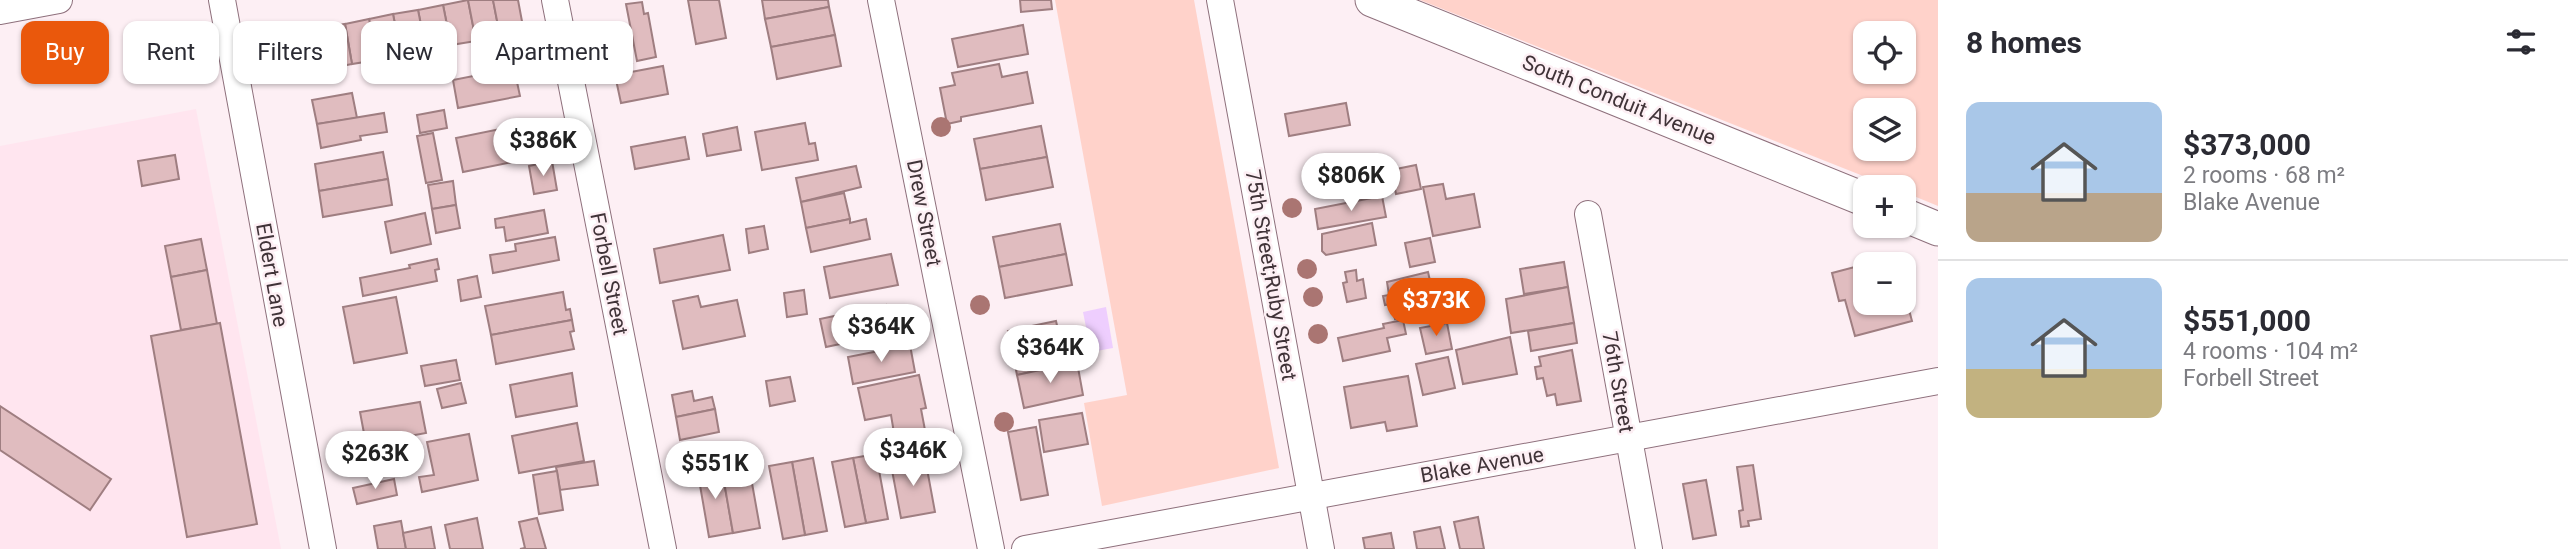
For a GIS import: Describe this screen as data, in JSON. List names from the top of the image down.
{
  "streets": {
    "main road": ["South Conduit Avenue"],
    "street": [
      "Drew Street",
      "Forbell Street",
      "Eldert Lane",
      "75th Street;Ruby Street",
      "76th Street",
      "Blake Avenue"
    ]
  },
  "crossings": [
    ["75th Street;Ruby Street", "Blake Avenue"],
    ["76th Street", "Blake Avenue"]
  ],
  "page": {
    "heading": "8 homes",
    "map_buttons": ["+", "−"],
    "chip": [
      "Buy",
      "Rent",
      "Filters",
      "New",
      "Apartment"
    ],
    "list": [
      {
        "name": "$373,000",
        "note": "2 rooms · 68 m² · Blake Avenue"
      },
      {
        "name": "$551,000",
        "note": "4 rooms · 104 m² · Forbell Street"
      }
    ],
    "price": [
      "$386K",
      "$806K",
      "$373K",
      "$364K",
      "$364K",
      "$346K",
      "$263K",
      "$551K"
    ]
  }
}
